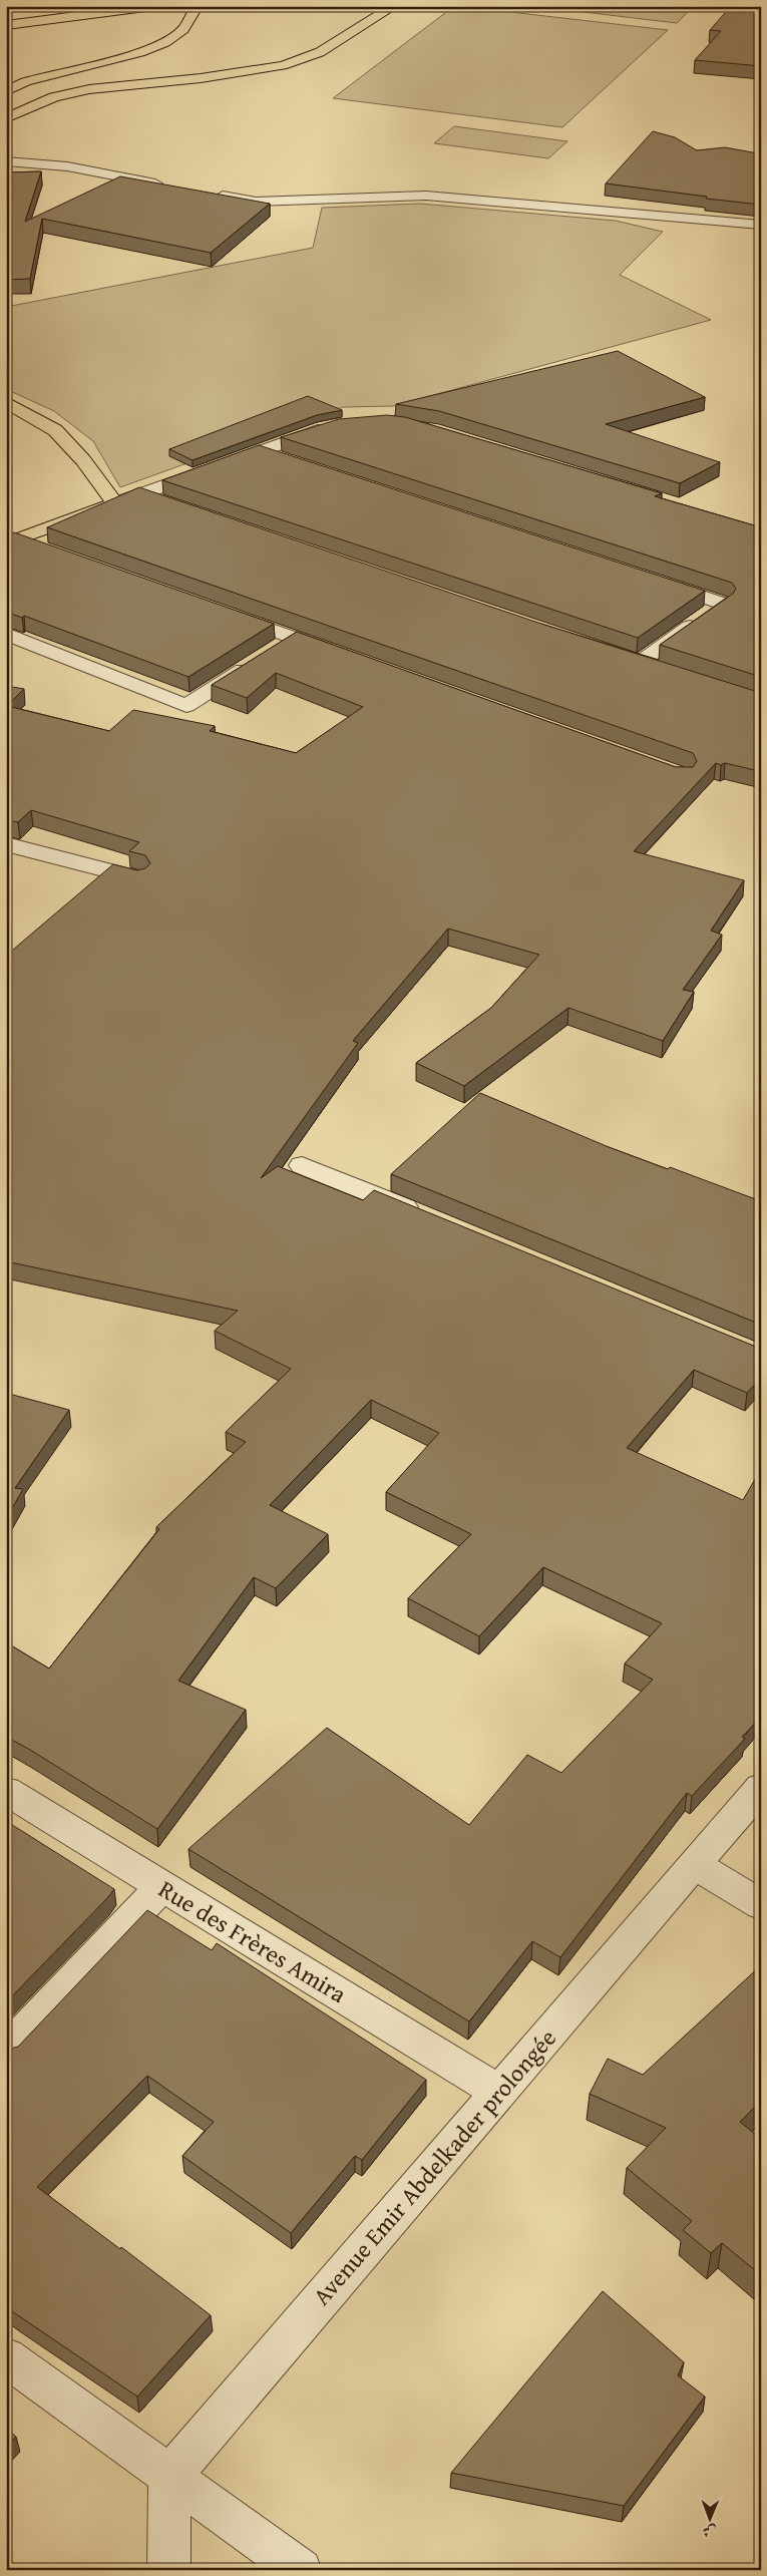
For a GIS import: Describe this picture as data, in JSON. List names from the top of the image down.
{
  "streets": {
    "street": ["Rue des Frères Amira", "Avenue Emir Abdelkader prolongée"]
  },
  "crossings": [
    ["Rue des Frères Amira", "Avenue Emir Abdelkader prolongée"]
  ],
  "north": "bottom"
}
